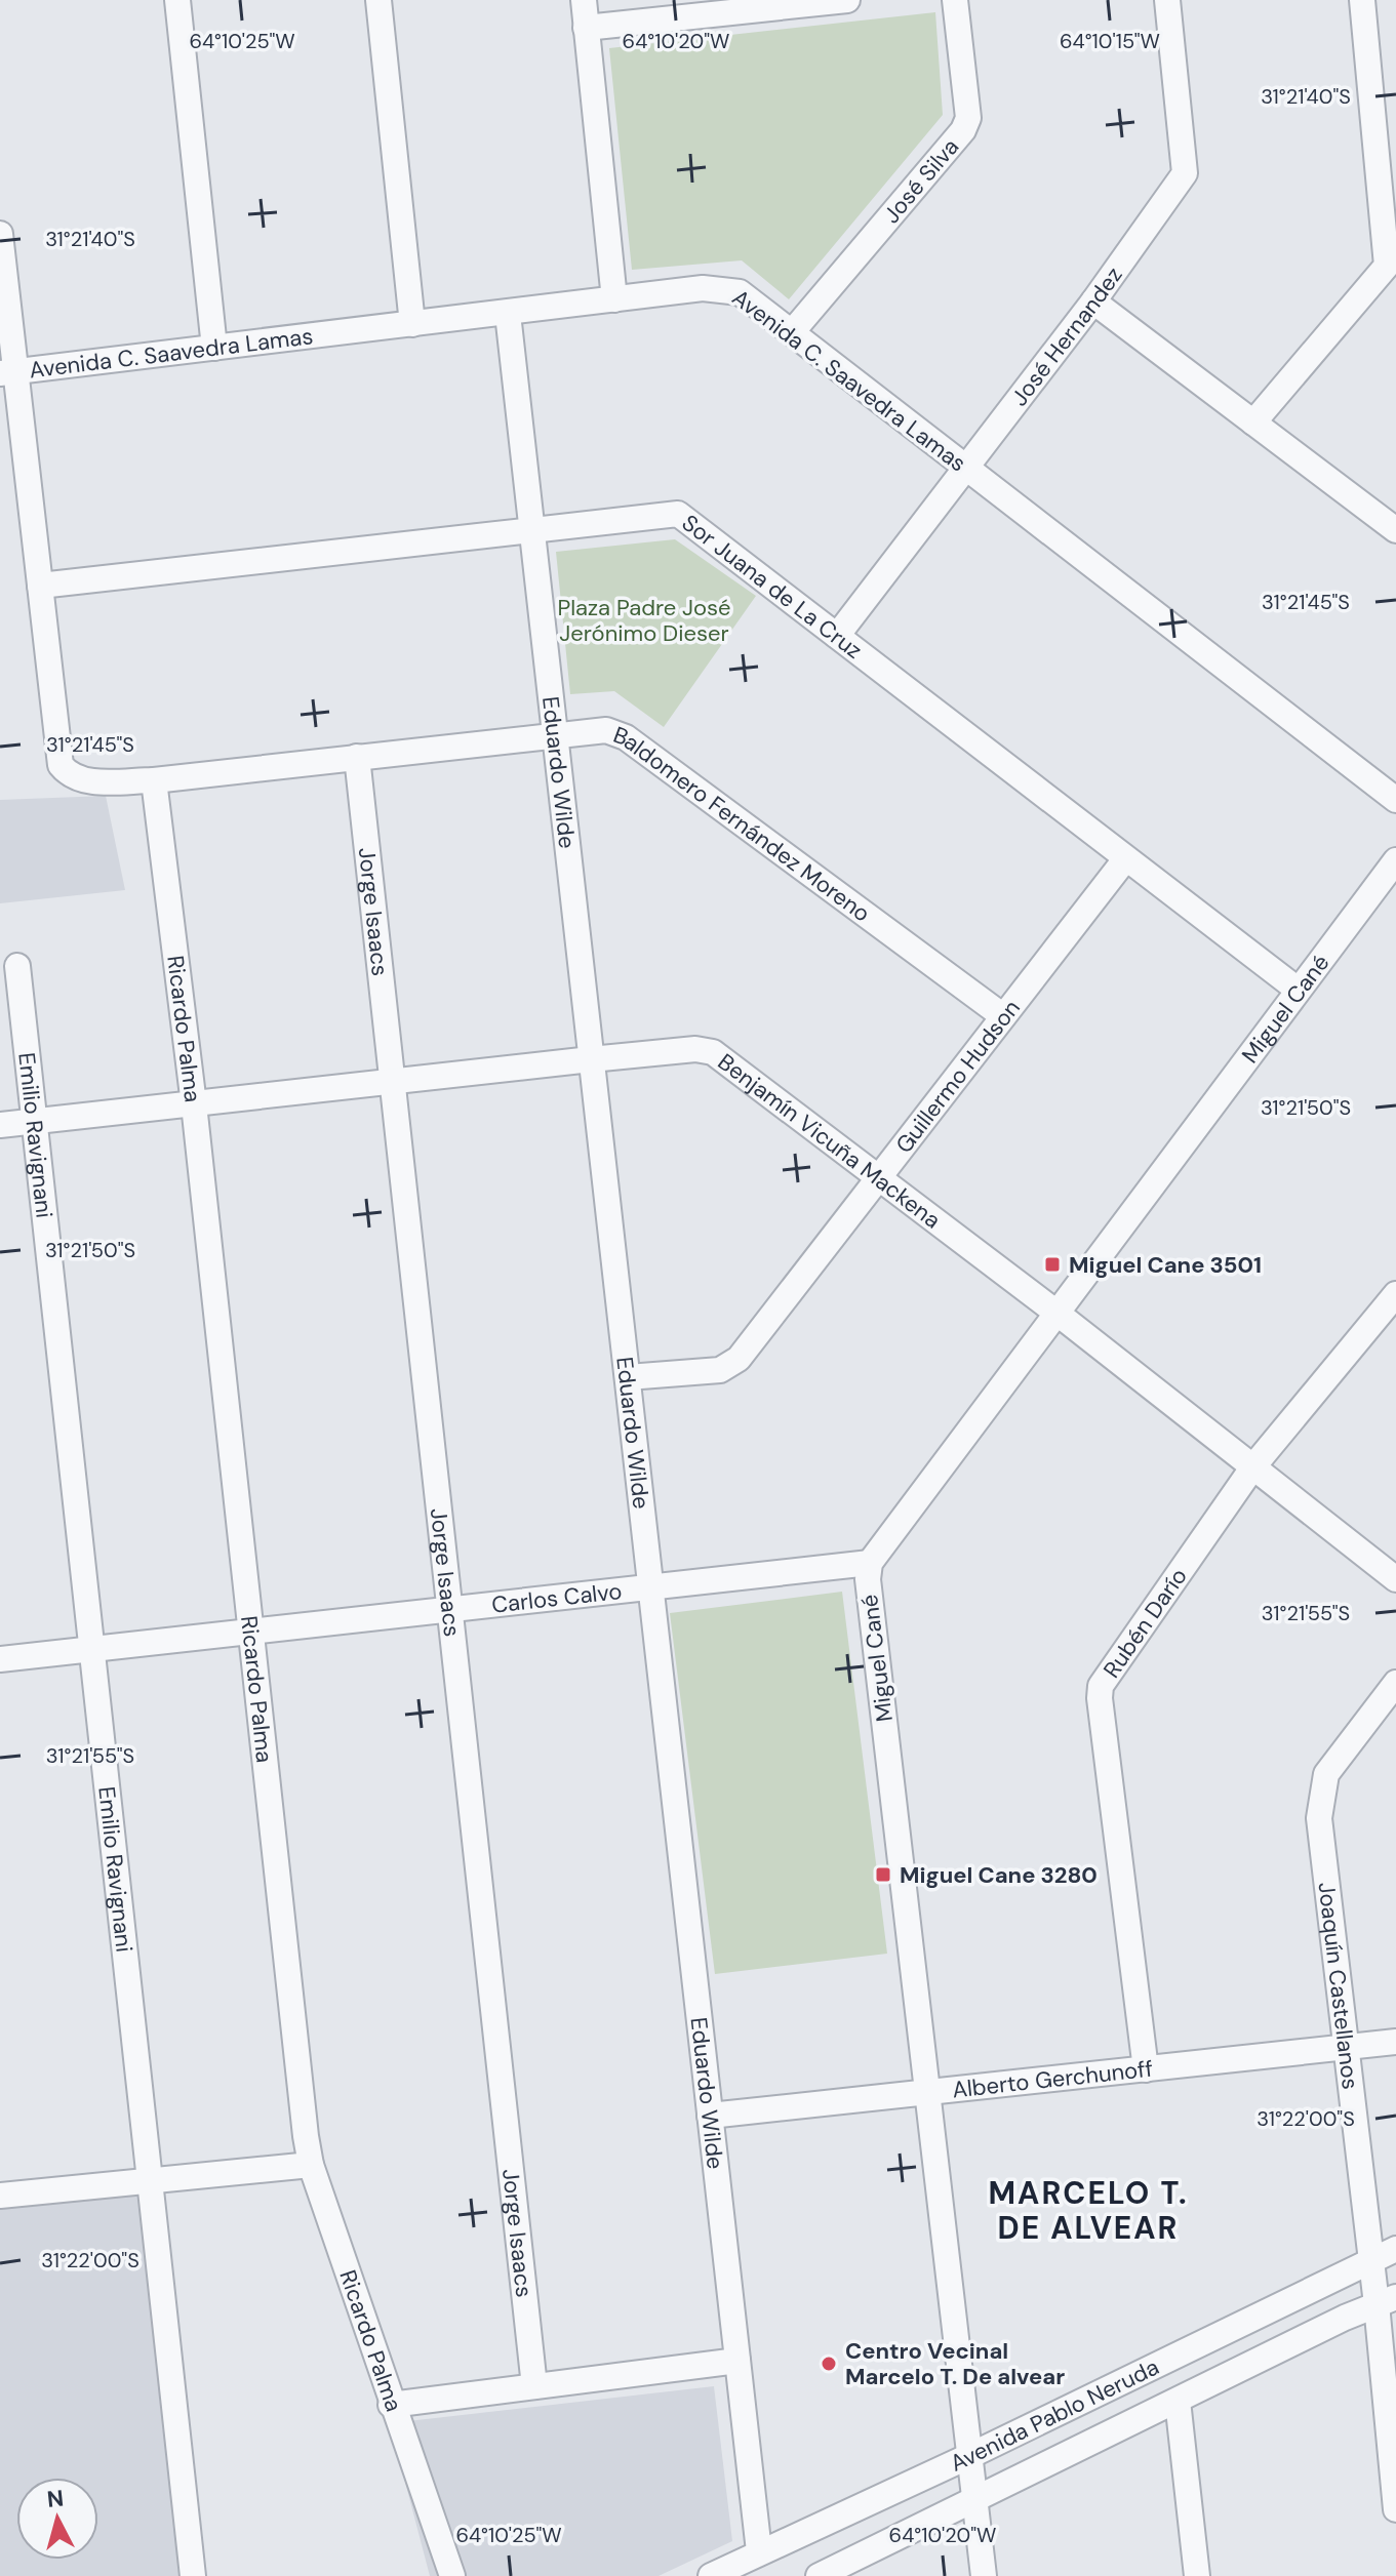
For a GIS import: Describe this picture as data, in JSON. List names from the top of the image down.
{
  "streets": {
    "street": [
      "José Silva",
      "José Hernandez",
      "Avenida C. Saavedra Lamas",
      "Sor Juana de La Cruz",
      "Eduardo Wilde",
      "Baldomero Fernández Moreno",
      "Jorge Isaacs",
      "Miguel Cané",
      "Ricardo Palma",
      "Guillermo Hudson",
      "Emilio Ravignani",
      "Benjamín Vicuña Mackena",
      "Carlos Calvo",
      "Rubén Darío",
      "Joaquín Castellanos",
      "Alberto Gerchunoff",
      "Avenida Pablo Neruda"
    ]
  },
  "crossings": [
    ["José Silva", "Avenida C. Saavedra Lamas"],
    ["José Hernandez", "Avenida C. Saavedra Lamas"],
    ["José Hernandez", "Sor Juana de La Cruz"],
    ["Avenida C. Saavedra Lamas", "Eduardo Wilde"],
    ["Sor Juana de La Cruz", "Eduardo Wilde"],
    ["Sor Juana de La Cruz", "Baldomero Fernández Moreno"],
    ["Sor Juana de La Cruz", "Miguel Cané"],
    ["Sor Juana de La Cruz", "Guillermo Hudson"],
    ["Eduardo Wilde", "Baldomero Fernández Moreno"],
    ["Eduardo Wilde", "Guillermo Hudson"],
    ["Eduardo Wilde", "Benjamín Vicuña Mackena"],
    ["Eduardo Wilde", "Carlos Calvo"],
    ["Eduardo Wilde", "Alberto Gerchunoff"],
    ["Eduardo Wilde", "Avenida Pablo Neruda"],
    ["Baldomero Fernández Moreno", "Jorge Isaacs"],
    ["Baldomero Fernández Moreno", "Ricardo Palma"],
    ["Baldomero Fernández Moreno", "Guillermo Hudson"],
    ["Jorge Isaacs", "Benjamín Vicuña Mackena"],
    ["Jorge Isaacs", "Carlos Calvo"],
    ["Miguel Cané", "Benjamín Vicuña Mackena"],
    ["Miguel Cané", "Carlos Calvo"],
    ["Miguel Cané", "Alberto Gerchunoff"],
    ["Miguel Cané", "Avenida Pablo Neruda"],
    ["Ricardo Palma", "Benjamín Vicuña Mackena"],
    ["Ricardo Palma", "Carlos Calvo"],
    ["Guillermo Hudson", "Benjamín Vicuña Mackena"],
    ["Emilio Ravignani", "Benjamín Vicuña Mackena"],
    ["Emilio Ravignani", "Carlos Calvo"],
    ["Benjamín Vicuña Mackena", "Rubén Darío"],
    ["Rubén Darío", "Alberto Gerchunoff"],
    ["Joaquín Castellanos", "Alberto Gerchunoff"],
    ["Joaquín Castellanos", "Avenida Pablo Neruda"]
  ],
  "districts": ["MARCELO T. DE ALVEAR"],
  "parks": ["Plaza Padre José Jerónimo Dieser"],
  "places": {
    "transit": ["Miguel Cane 3501", "Miguel Cane 3280"],
    "other": ["Centro Vecinal Marcelo T. De alvear"]
  },
  "north": "top",
  "coordinates": [
    "64°10'25\"W",
    "64°10'20\"W",
    "64°10'15\"W",
    "31°21'40\"S",
    "31°21'45\"S",
    "31°21'50\"S",
    "31°21'55\"S",
    "31°22'00\"S"
  ]
}
